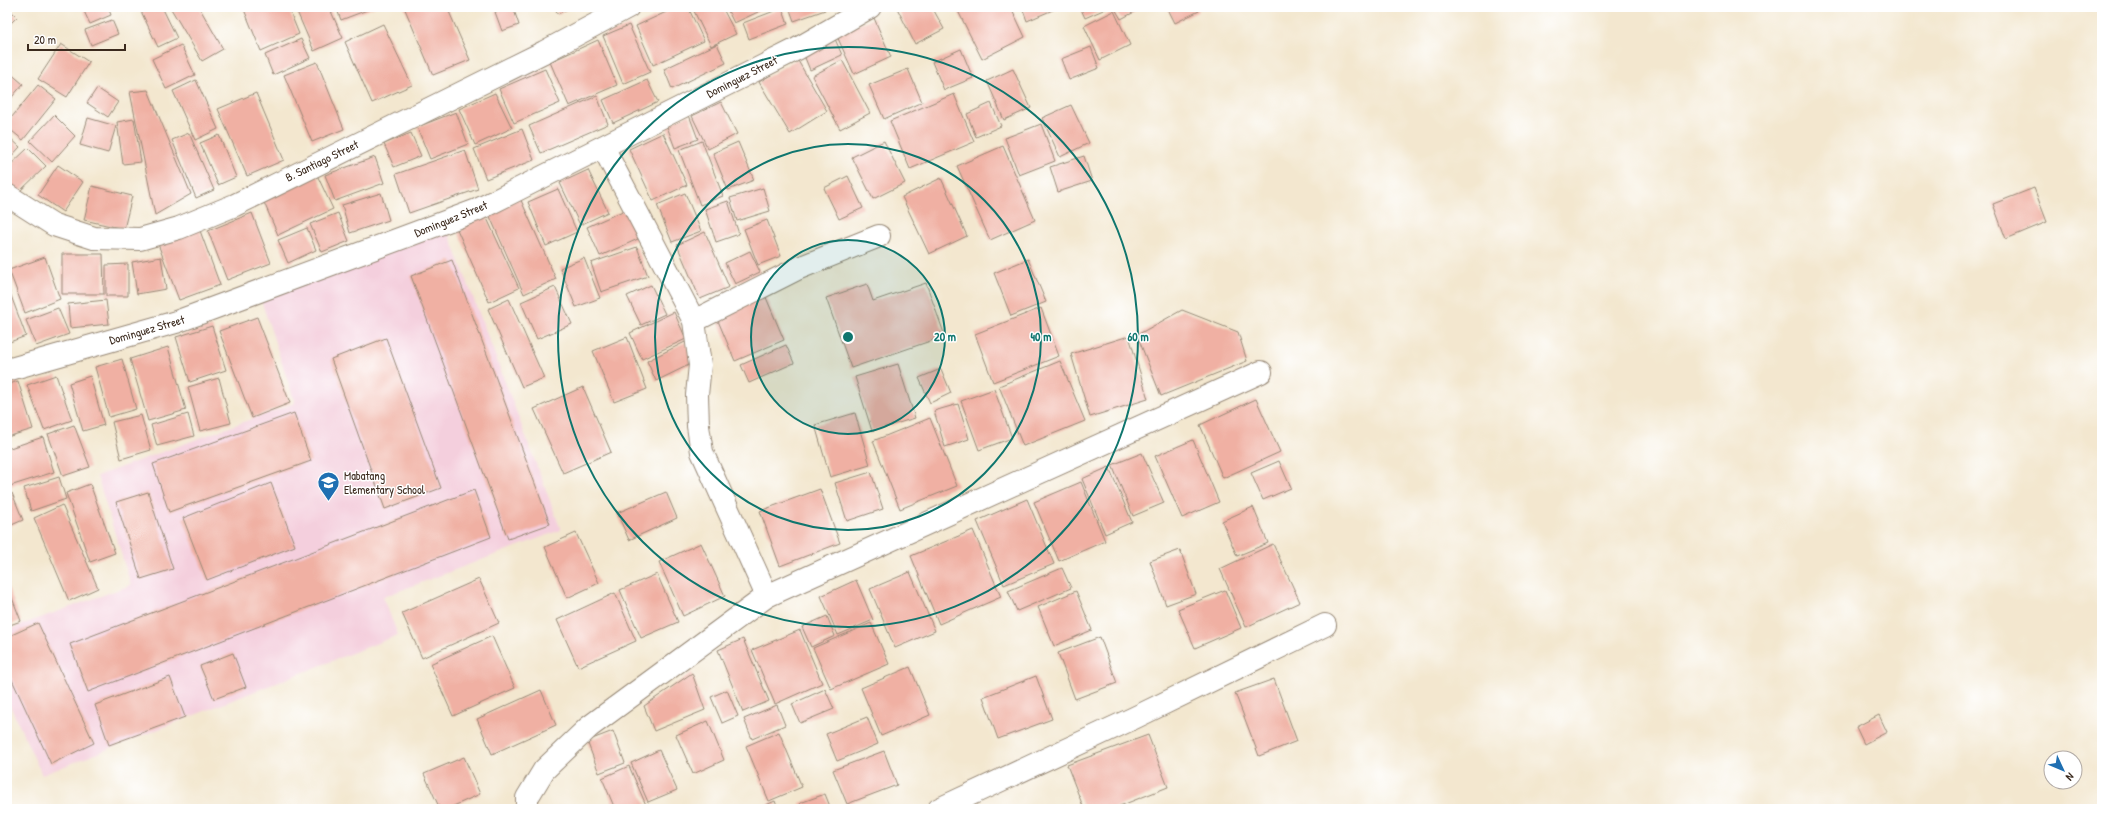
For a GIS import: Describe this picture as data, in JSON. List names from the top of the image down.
{
  "streets": {
    "street": ["Dominguez Street", "B. Santiago Street"]
  },
  "places": {
    "school or university": ["Mabatang Elementary School"]
  },
  "scale_bar": "20 m",
  "north": "bottom right",
  "rings": ["20 m", "40 m", "60 m"]
}
